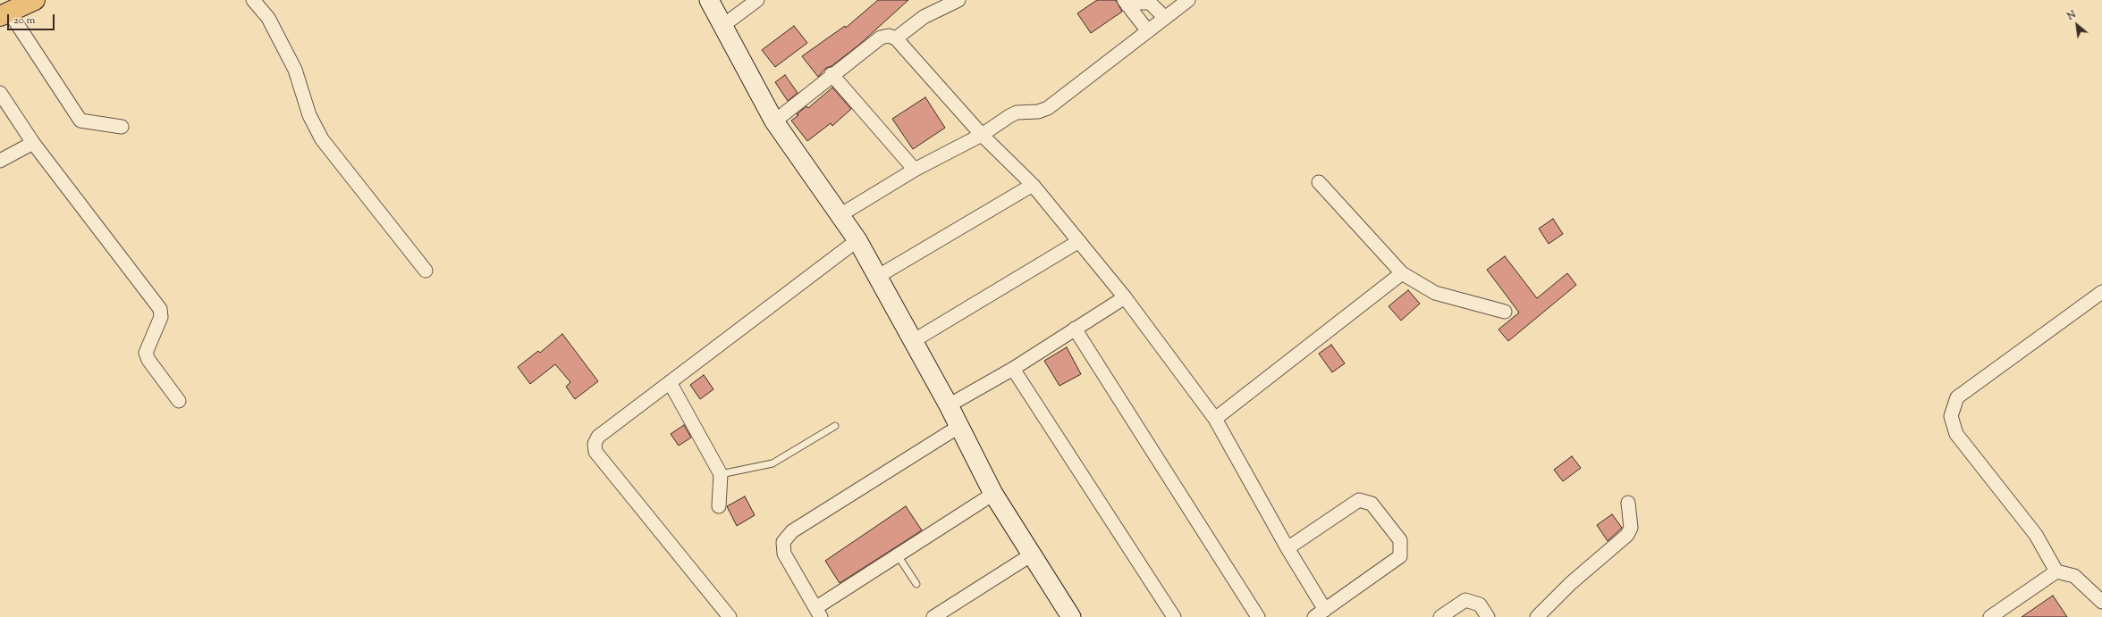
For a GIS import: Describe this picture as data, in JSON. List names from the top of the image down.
{
  "scale_bar": "20 m",
  "north": "top left"
}
